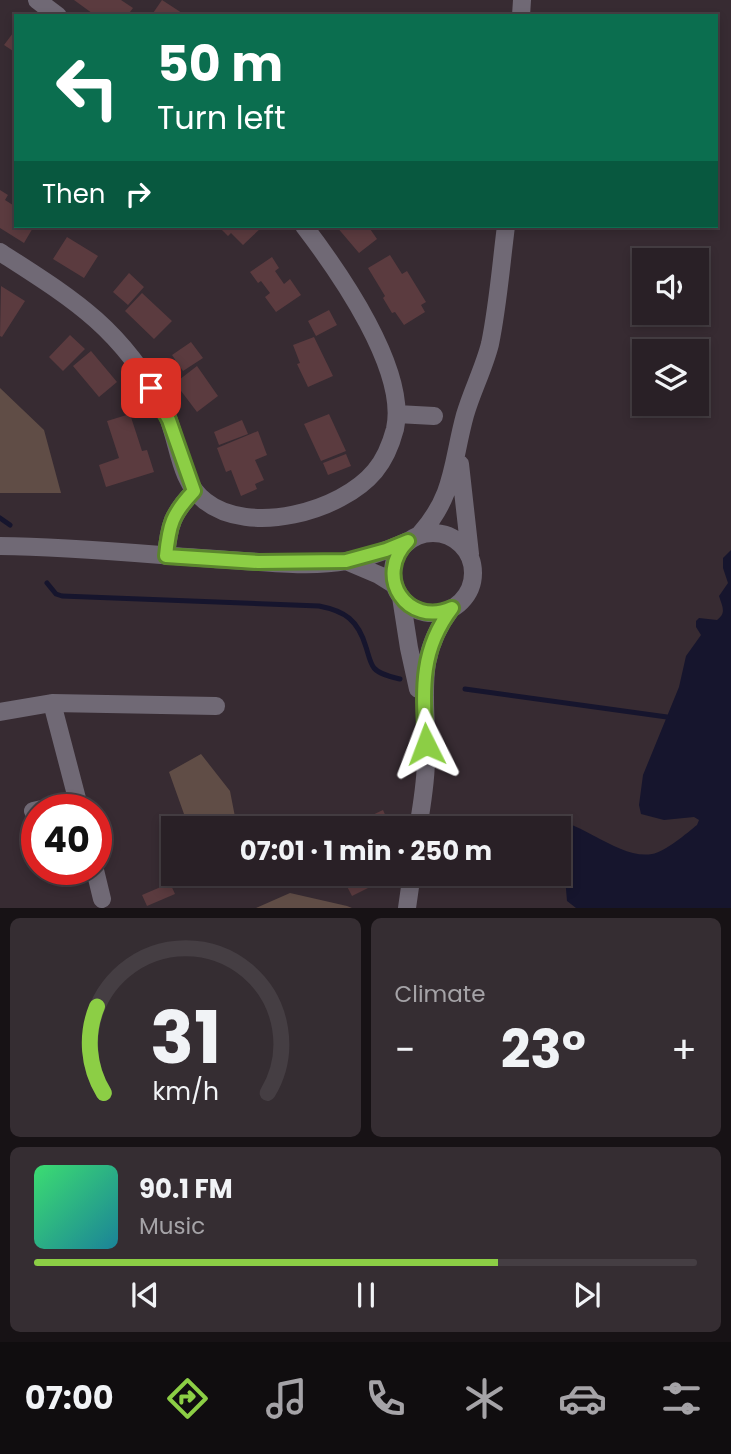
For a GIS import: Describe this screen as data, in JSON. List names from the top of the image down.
{
  "page": {
    "turn": ["50 m", "Turn left"],
    "then": "Then",
    "limit": "40",
    "trip": "07:01 · 1 min · 250 m",
    "tile": "Climate",
    "heat": ["−", "23°", "+"],
    "song": ["90.1 FM", "Music"],
    "tabs": "07:00",
    "gauge": ["31", "km/h"]
  }
}
